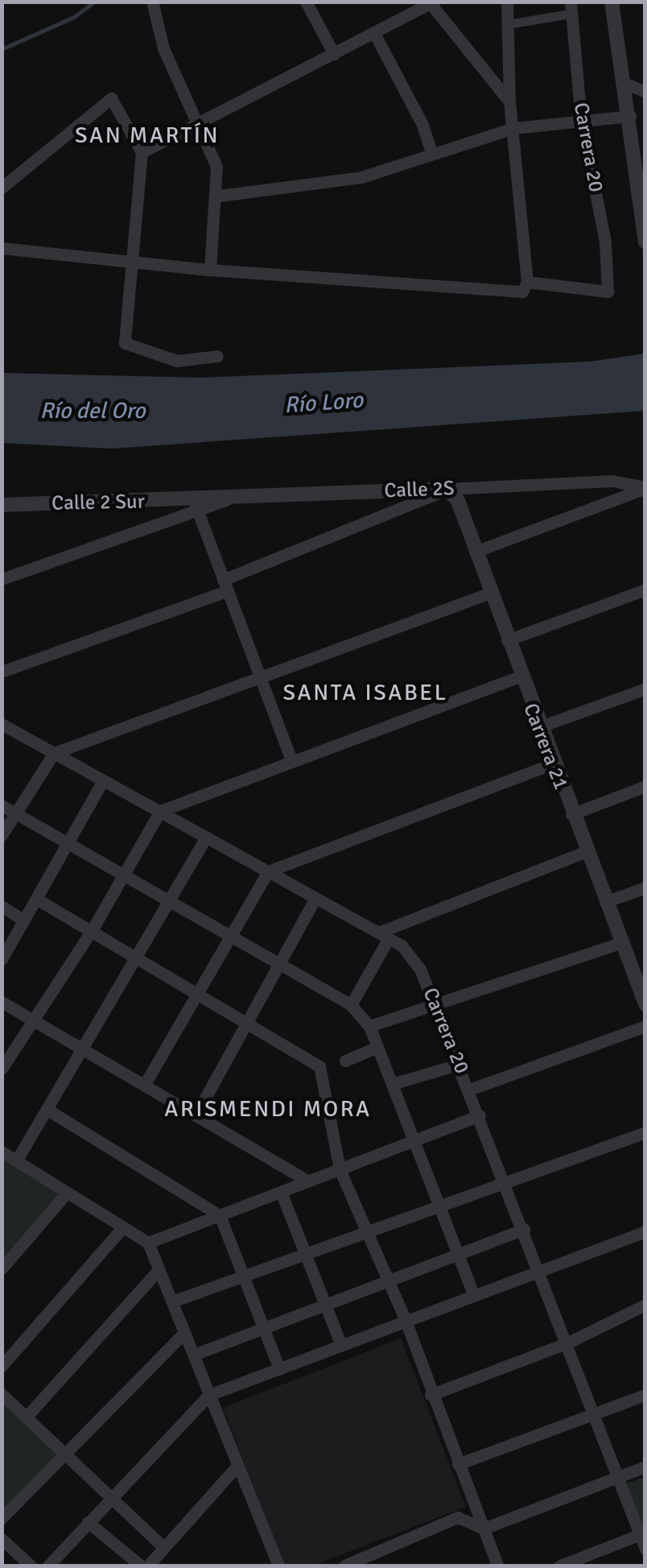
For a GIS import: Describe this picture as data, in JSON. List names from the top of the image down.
{
  "streets": {
    "street": [
      "Carrera 20",
      "Calle 2S",
      "Calle 2 Sur",
      "Carrera 21"
    ]
  },
  "crossings": [
    ["Calle 2S", "Calle 2 Sur"],
    ["Calle 2S", "Carrera 21"]
  ],
  "districts": ["SAN MARTÍN", "SANTA ISABEL", "ARISMENDI MORA"],
  "water": ["Río Loro", "Río del Oro"]
}
